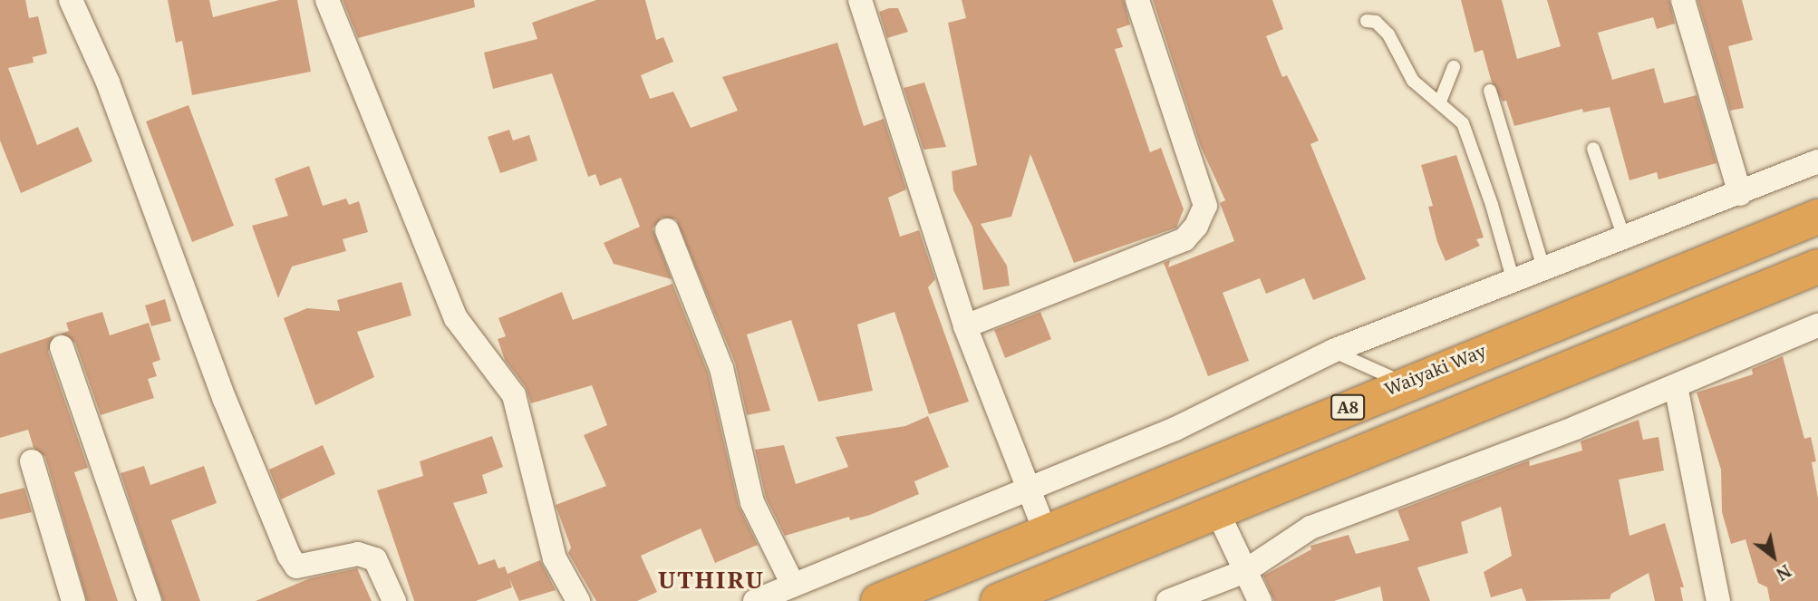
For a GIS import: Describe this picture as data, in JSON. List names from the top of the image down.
{
  "streets": {
    "highway": ["Waiyaki Way", "A8"]
  },
  "districts": ["UTHIRU"],
  "north": "bottom right"
}
